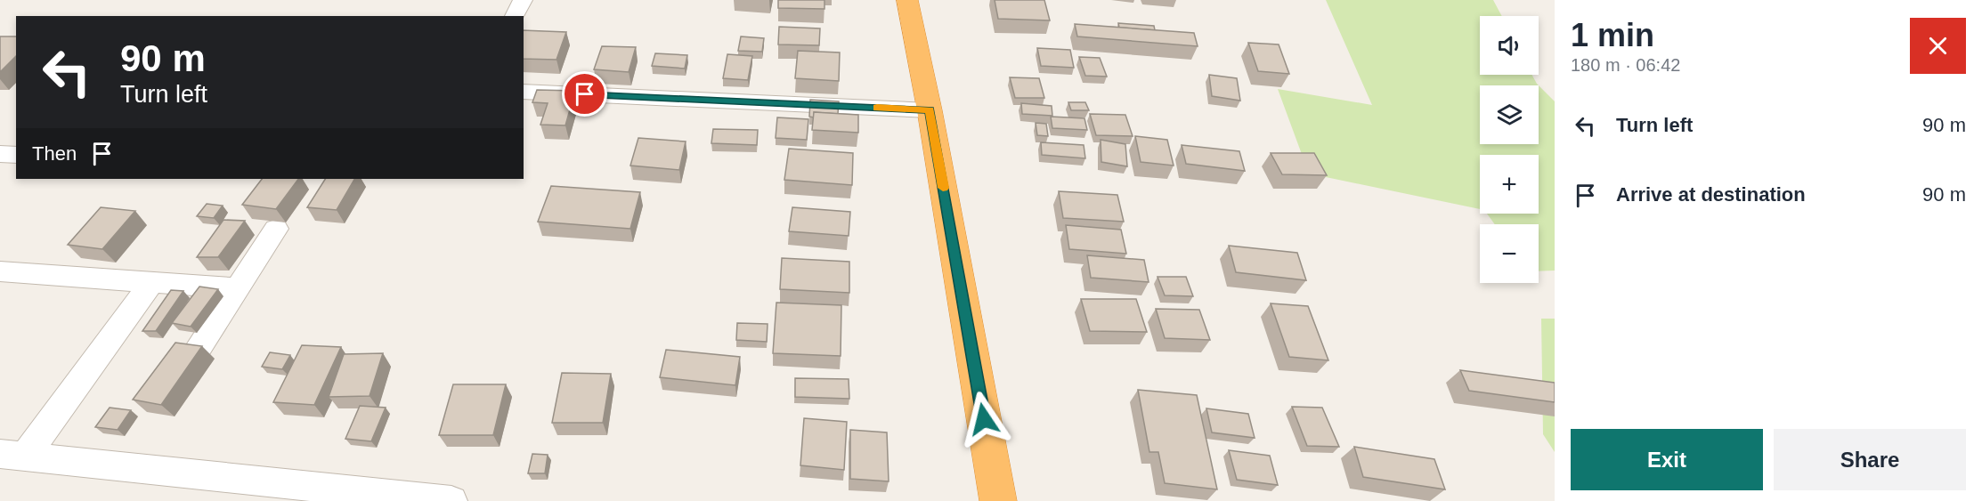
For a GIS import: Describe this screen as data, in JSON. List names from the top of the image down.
{
  "page": {
    "heading": ["1 min", "180 m · 06:42"],
    "map_buttons": ["+", "−"],
    "turn": ["90 m", "Turn left"],
    "list": [
      {
        "name": "Turn left",
        "value": "90 m"
      },
      {
        "name": "Arrive at destination",
        "value": "90 m"
      }
    ],
    "then": "Then",
    "buttons": ["Exit", "Share"]
  }
}
